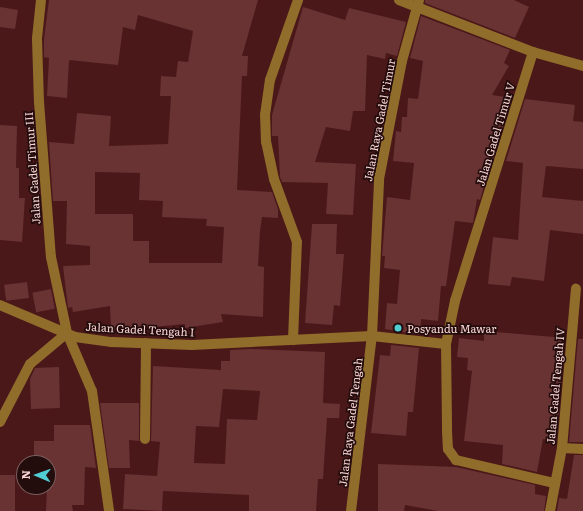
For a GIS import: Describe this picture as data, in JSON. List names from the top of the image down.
{
  "streets": {
    "street": [
      "Jalan Raya Gadel Timur",
      "Jalan Gadel Timur V",
      "Jalan Gadel Timur III",
      "Jalan Gadel Tengah I",
      "Jalan Gadel Tengah IV",
      "Jalan Raya Gadel Tengah"
    ]
  },
  "crossings": [
    ["Jalan Raya Gadel Timur", "Jalan Gadel Tengah I"],
    ["Jalan Raya Gadel Timur", "Jalan Raya Gadel Tengah"],
    ["Jalan Gadel Timur V", "Jalan Gadel Tengah I"],
    ["Jalan Gadel Timur V", "Jalan Gadel Tengah IV"],
    ["Jalan Gadel Timur III", "Jalan Gadel Tengah I"],
    ["Jalan Gadel Tengah I", "Jalan Raya Gadel Tengah"]
  ],
  "places": ["Posyandu Mawar"],
  "north": "left"
}
